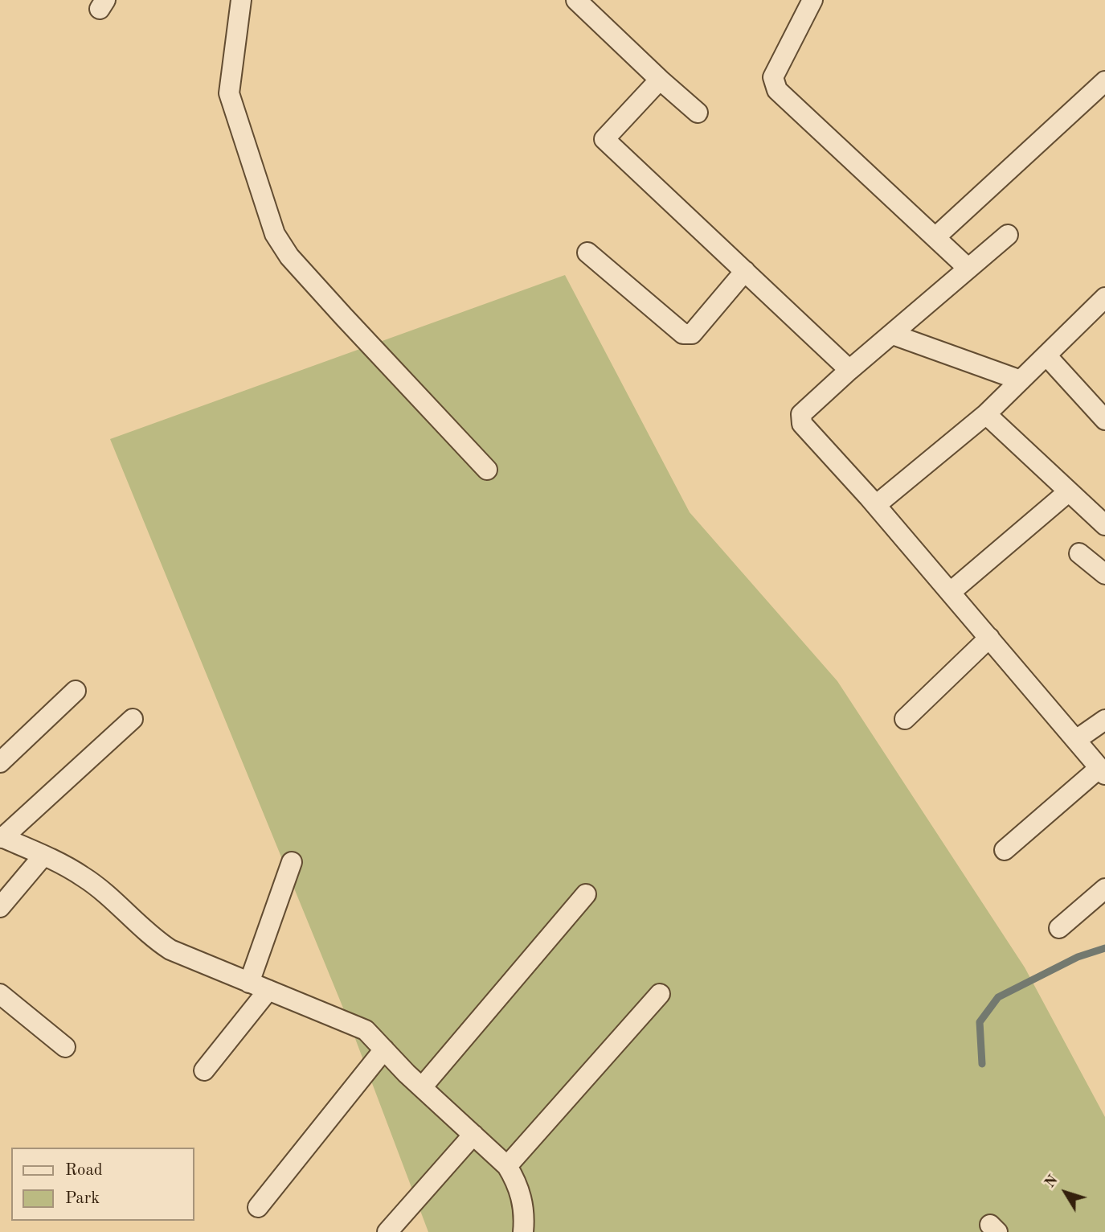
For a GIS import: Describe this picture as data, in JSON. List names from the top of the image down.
{
  "legend": ["Road", "Park"],
  "north": "top left"
}
